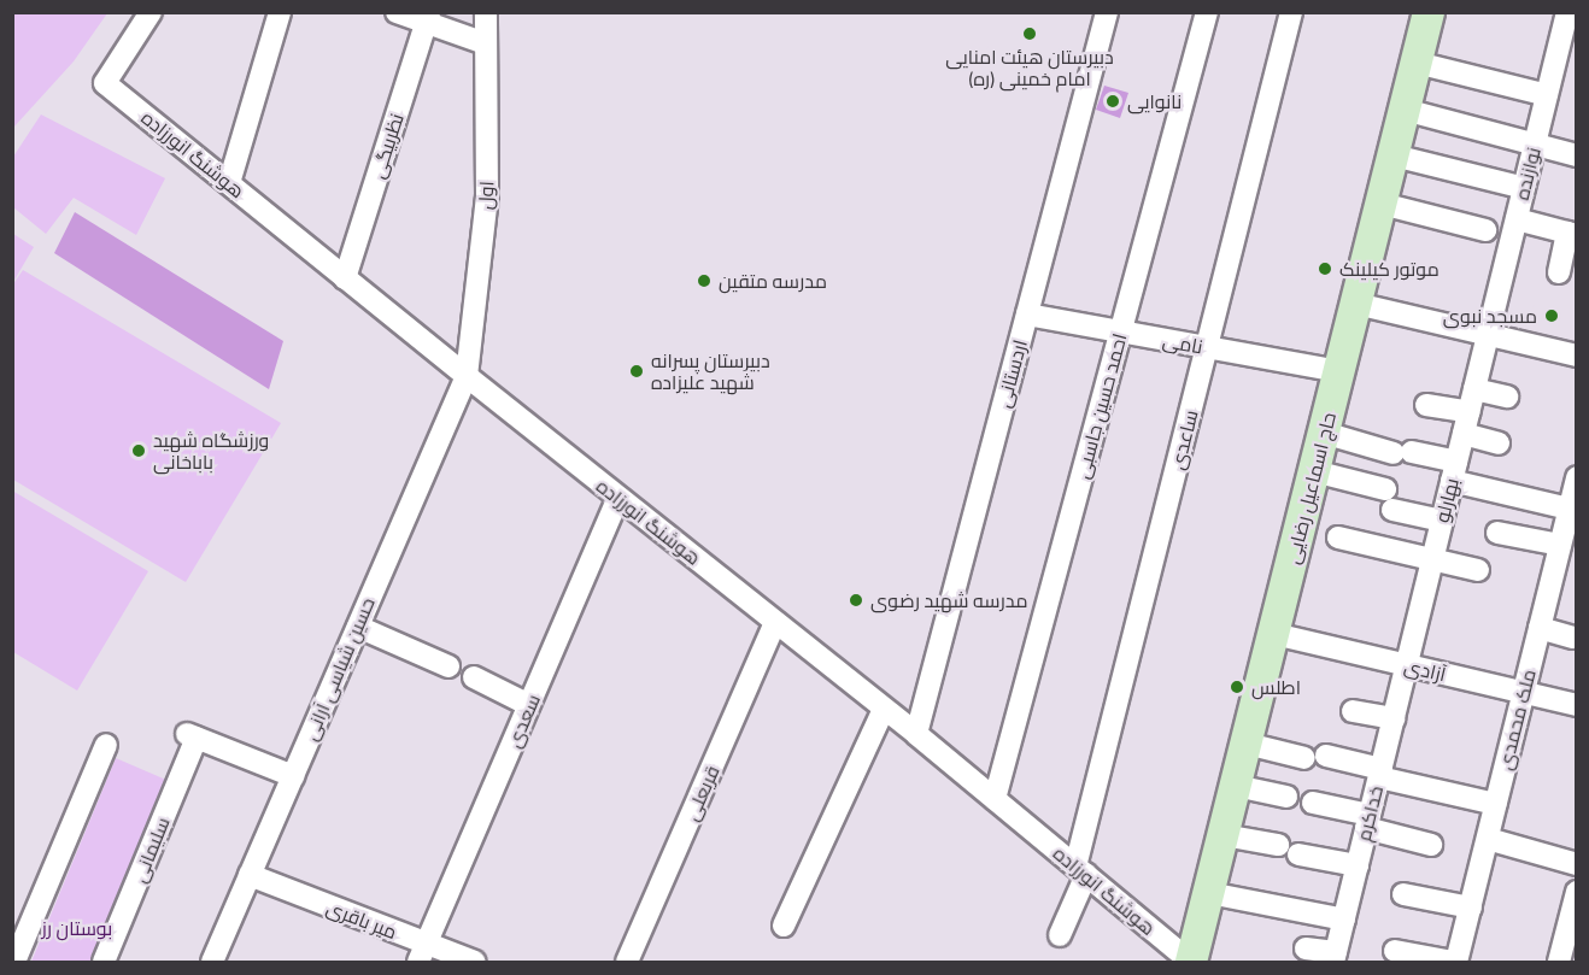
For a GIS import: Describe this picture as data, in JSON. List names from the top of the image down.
{
  "streets": {
    "main road": ["حاج اسماعیل رضایی"],
    "street": [
      "نظربیگی",
      "هوشنگ انورزاده",
      "نوازنده",
      "اول",
      "نامی",
      "اردستانی",
      "احمد حسین جاسبی",
      "ساعدی",
      "بهارلو",
      "حسین شیاسی آرانی",
      "آزادی",
      "ملک محمدی",
      "سعدی",
      "قربعلی",
      "خداکرم",
      "سلیمانی",
      "میر باقری"
    ]
  },
  "crossings": [
    ["نظربیگی", "هوشنگ انورزاده"],
    ["هوشنگ انورزاده", "اول"],
    ["هوشنگ انورزاده", "اردستانی"],
    ["هوشنگ انورزاده", "احمد حسین جاسبی"],
    ["هوشنگ انورزاده", "ساعدی"],
    ["هوشنگ انورزاده", "حاج اسماعیل رضایی"],
    ["هوشنگ انورزاده", "حسین شیاسی آرانی"],
    ["هوشنگ انورزاده", "سعدی"],
    ["هوشنگ انورزاده", "قربعلی"],
    ["نوازنده", "بهارلو"],
    ["اول", "حسین شیاسی آرانی"],
    ["نامی", "اردستانی"],
    ["نامی", "احمد حسین جاسبی"],
    ["نامی", "ساعدی"],
    ["نامی", "حاج اسماعیل رضایی"],
    ["حاج اسماعیل رضایی", "آزادی"],
    ["بهارلو", "آزادی"],
    ["بهارلو", "خداکرم"],
    ["حسین شیاسی آرانی", "سلیمانی"],
    ["حسین شیاسی آرانی", "میر باقری"],
    ["آزادی", "ملک محمدی"],
    ["آزادی", "خداکرم"],
    ["سعدی", "میر باقری"]
  ],
  "parks": ["بوستان رز"],
  "places": [
    "دبیرستان هیئت امنایی امام خمینی (ره)",
    "نانوایی",
    "موتور کیلینک",
    "مدرسه متقین",
    "مسجد نبوی",
    "دبیرستان پسرانه شهید علیزاده",
    "ورزشگاه شهید باباخانی",
    "مدرسه شهید رضوی",
    "اطلس"
  ]
}
